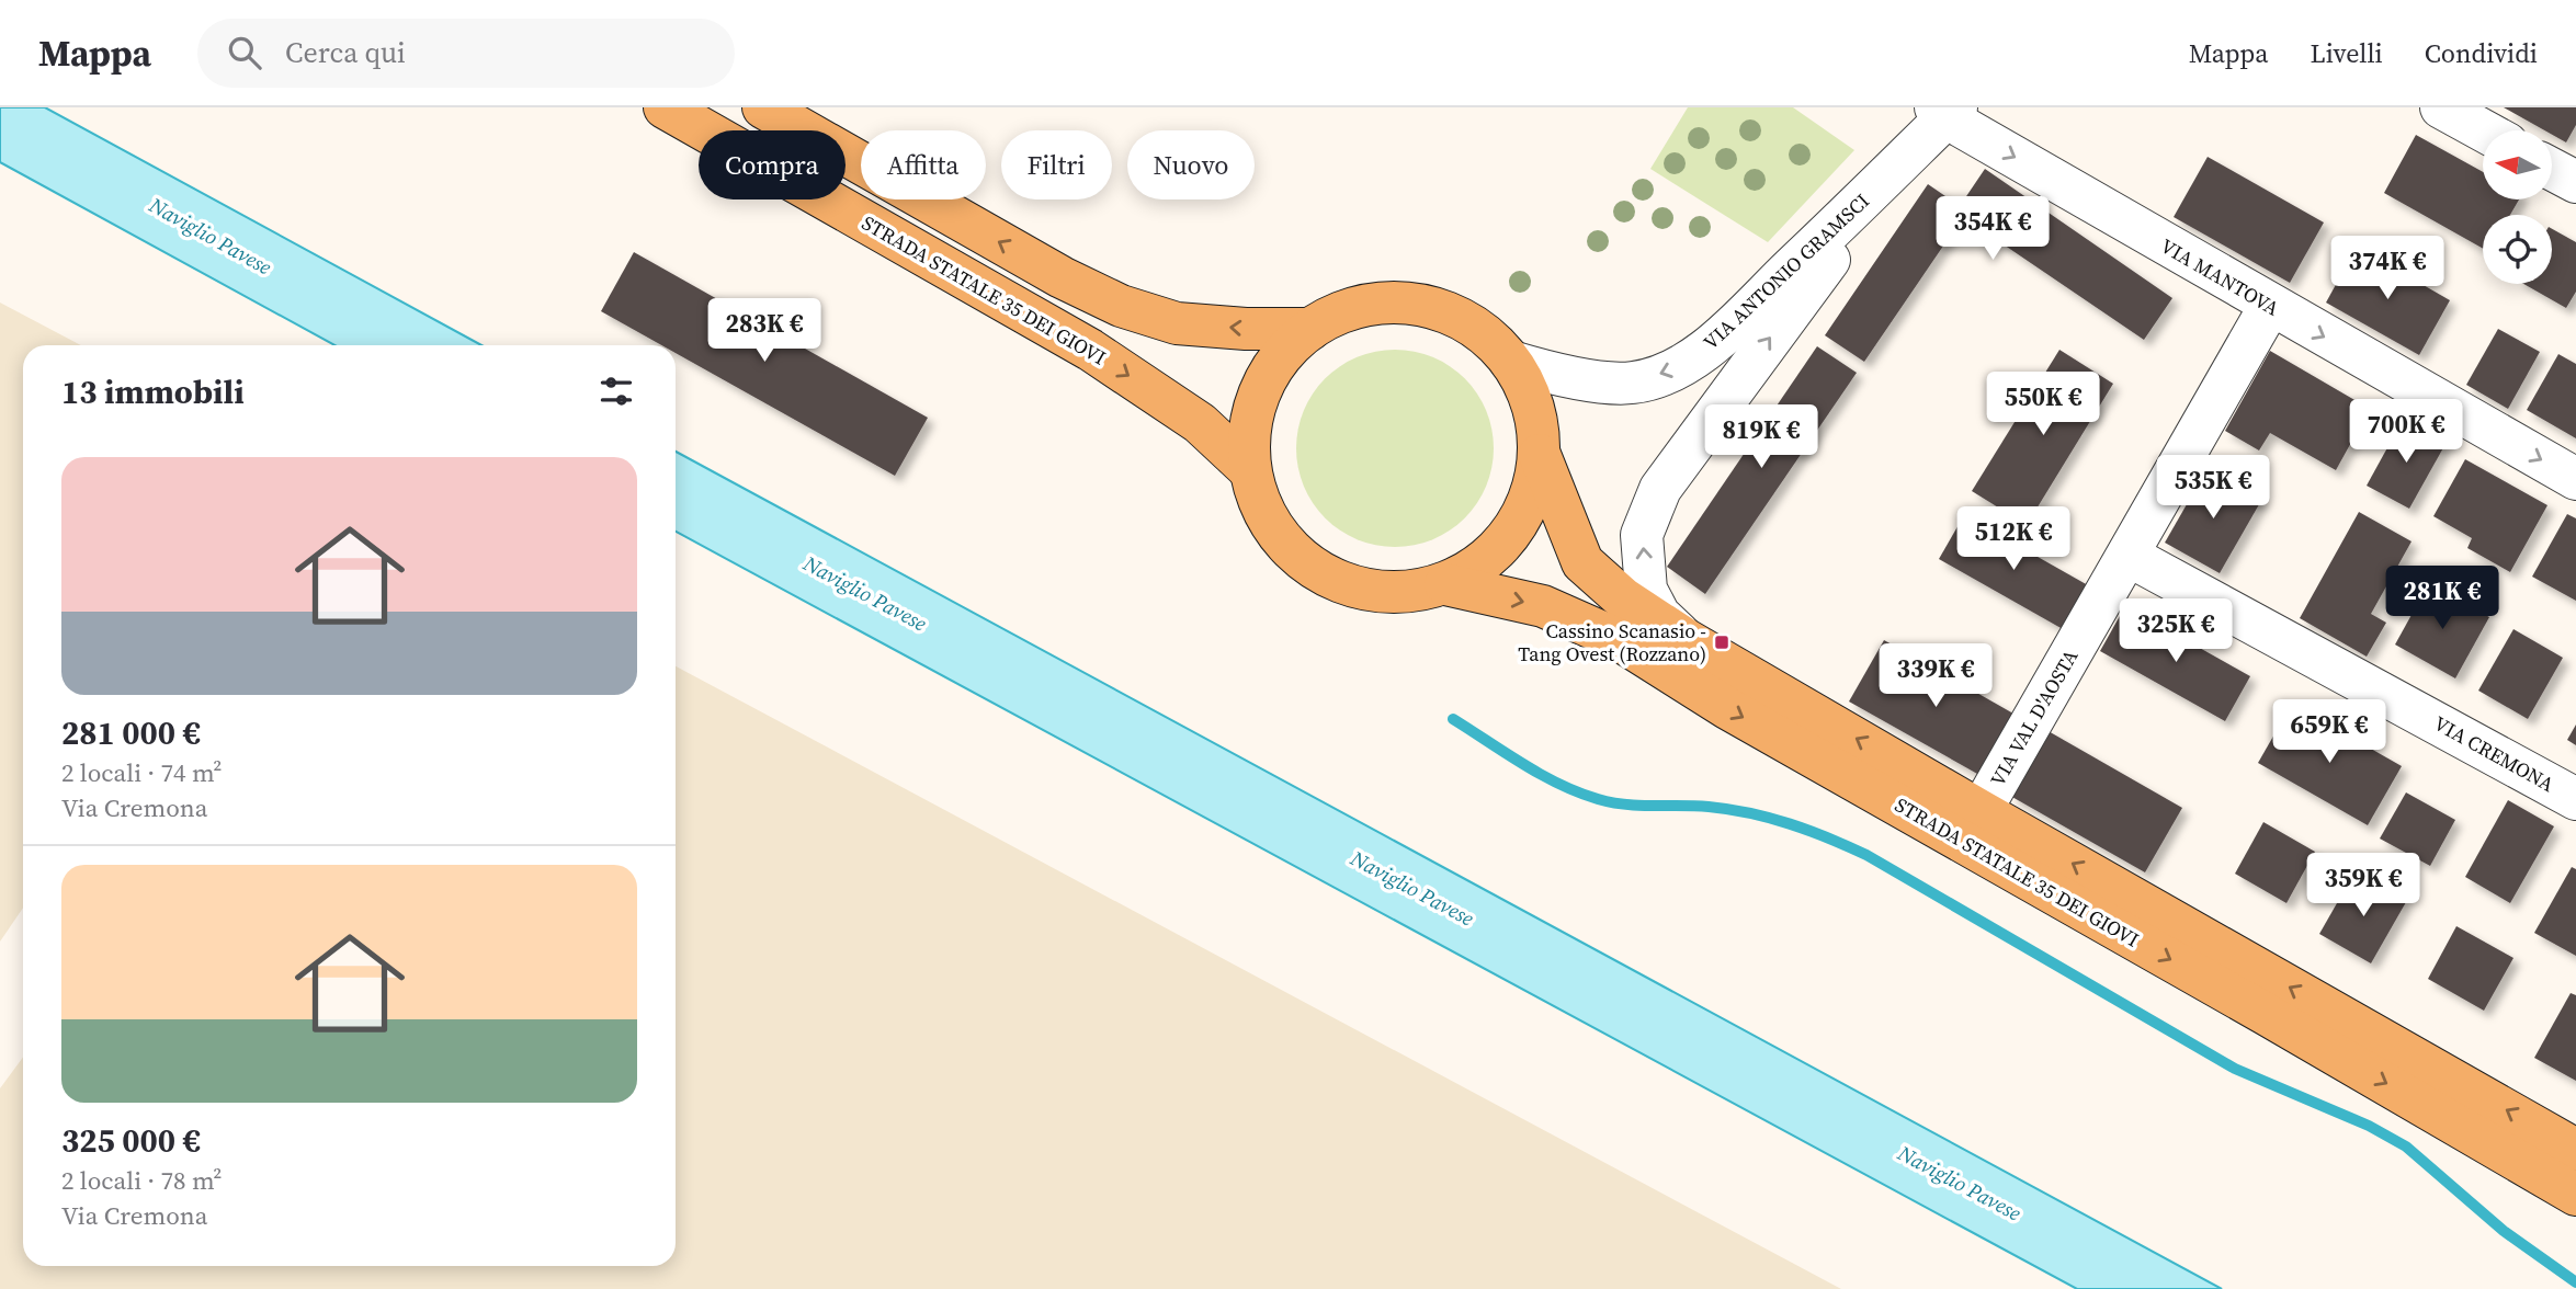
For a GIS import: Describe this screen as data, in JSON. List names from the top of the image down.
{
  "streets": {
    "main road": ["STRADA STATALE 35 DEI GIOVI"],
    "street": [
      "VIA ANTONIO GRAMSCI",
      "VIA MANTOVA",
      "VIA VAL D'AOSTA",
      "VIA CREMONA"
    ]
  },
  "crossings": [
    ["VIA ANTONIO GRAMSCI", "VIA MANTOVA"],
    ["VIA ANTONIO GRAMSCI", "STRADA STATALE 35 DEI GIOVI"],
    ["VIA MANTOVA", "VIA VAL D'AOSTA"],
    ["STRADA STATALE 35 DEI GIOVI", "VIA VAL D'AOSTA"],
    ["VIA VAL D'AOSTA", "VIA CREMONA"]
  ],
  "one_way": ["VIA MANTOVA"],
  "water": ["Naviglio Pavese"],
  "places": {
    "transit": ["Cassino Scanasio - Tang Ovest (Rozzano)"]
  },
  "north": "left",
  "page": {
    "header": "Mappa",
    "search": "Cerca qui",
    "nav": ["Mappa", "Livelli", "Condividi"],
    "chip": [
      "Compra",
      "Affitta",
      "Filtri",
      "Nuovo"
    ],
    "price": [
      "354K €",
      "374K €",
      "283K €",
      "550K €",
      "700K €",
      "819K €",
      "535K €",
      "512K €",
      "281K €",
      "325K €",
      "339K €",
      "659K €",
      "359K €"
    ],
    "heading": "13 immobili",
    "list": [
      {
        "name": "281 000 €",
        "note": "2 locali · 74 m² · Via Cremona"
      },
      {
        "name": "325 000 €",
        "note": "2 locali · 78 m² · Via Cremona"
      }
    ]
  }
}
